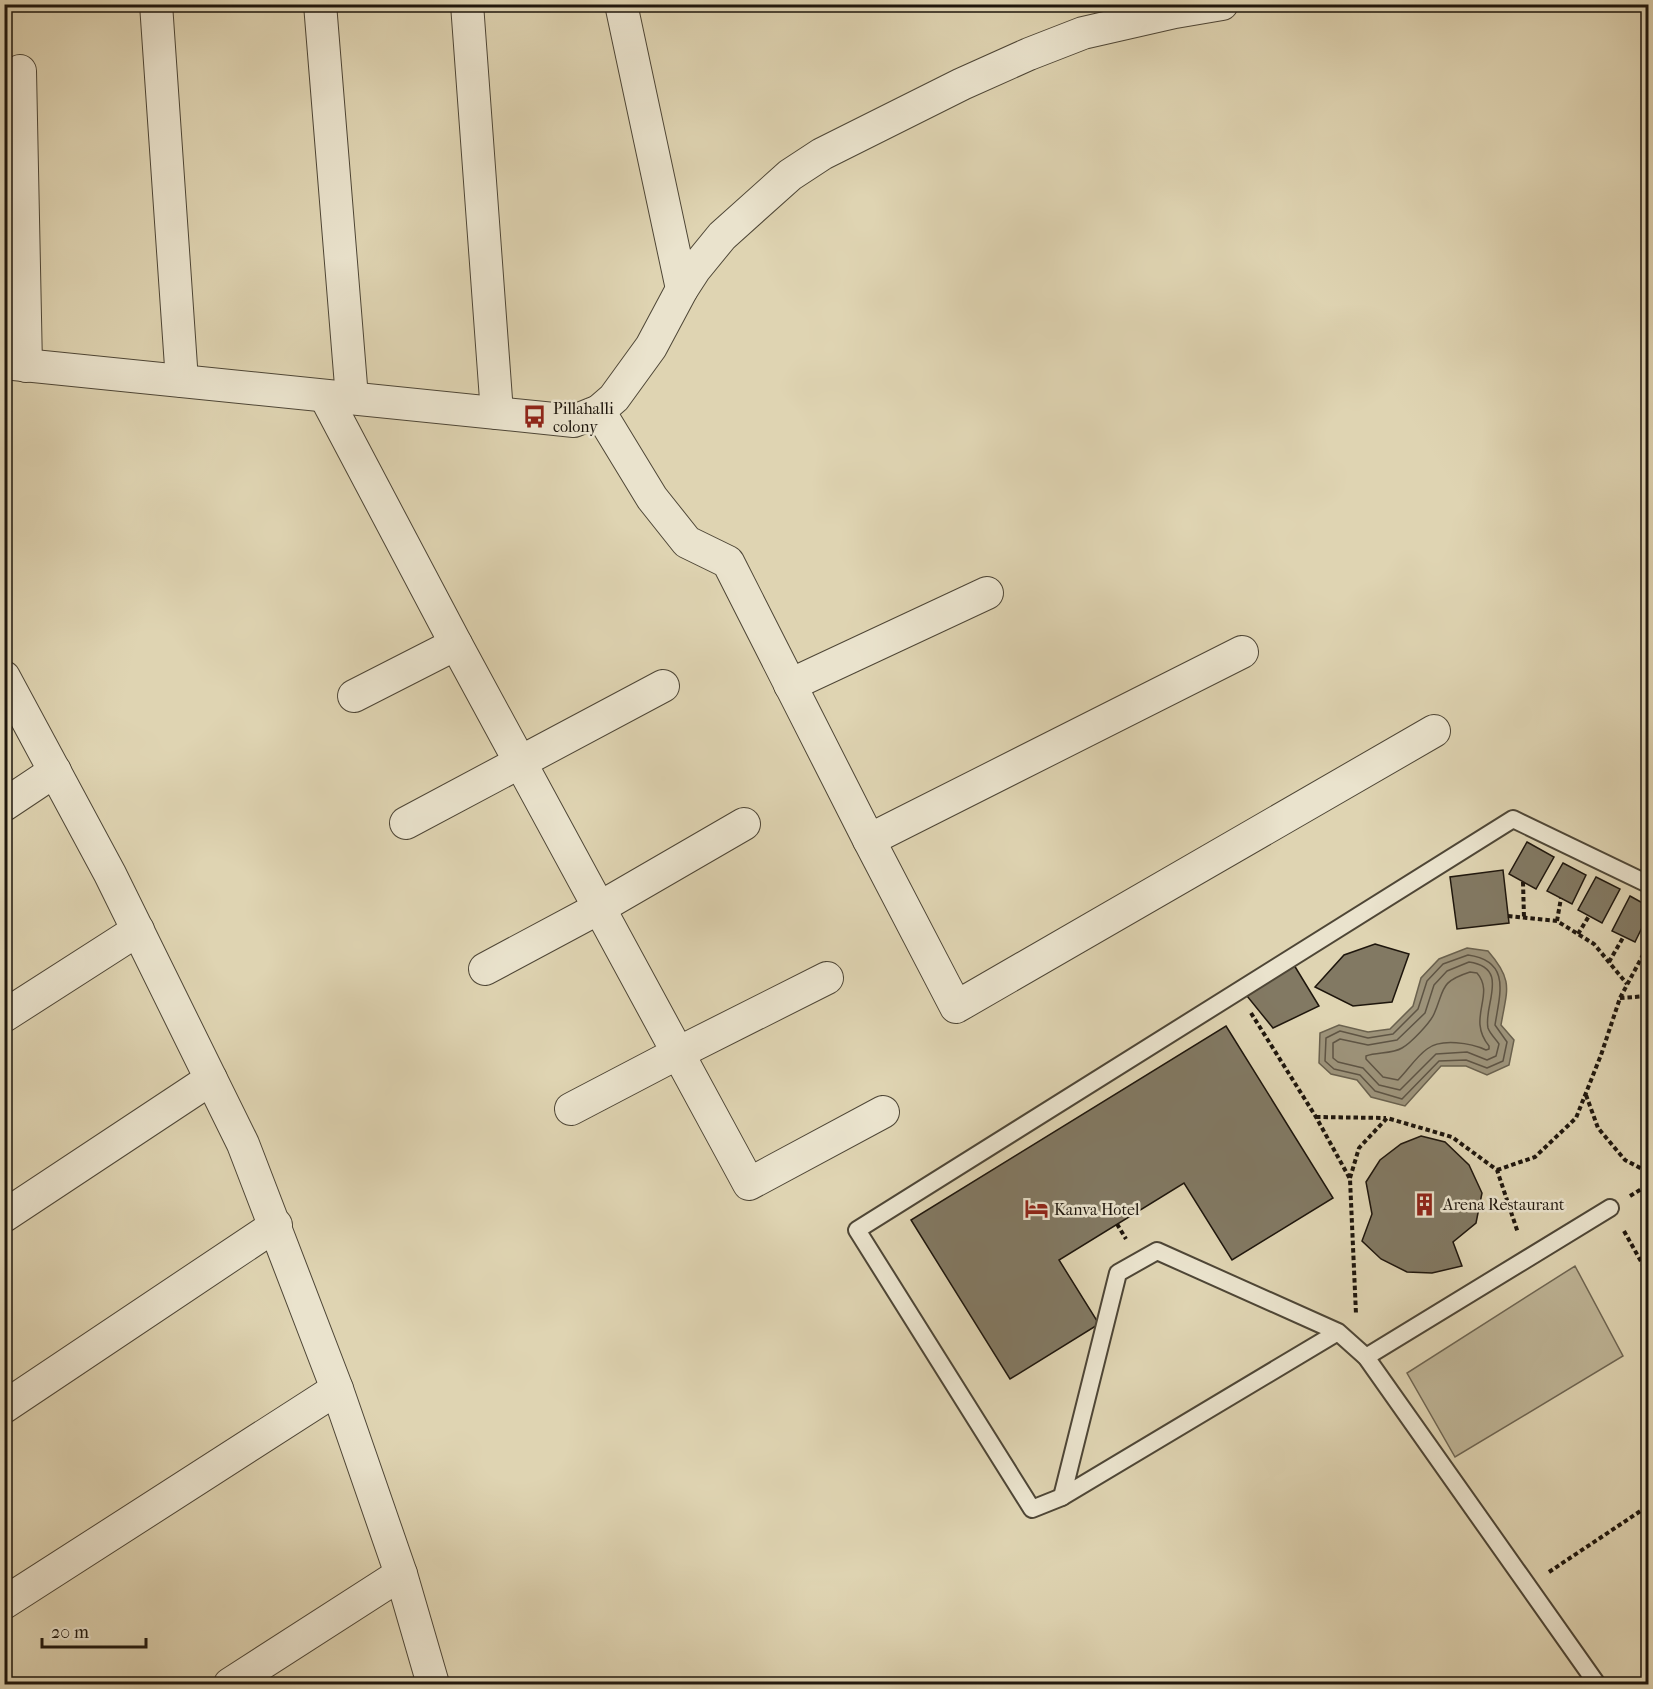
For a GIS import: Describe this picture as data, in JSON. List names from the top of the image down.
{
  "places": {
    "bus stop": ["Pillahalli colony"],
    "building": ["Arena Restaurant"],
    "hotel": ["Kanva Hotel"]
  },
  "scale_bar": "20 m"
}
